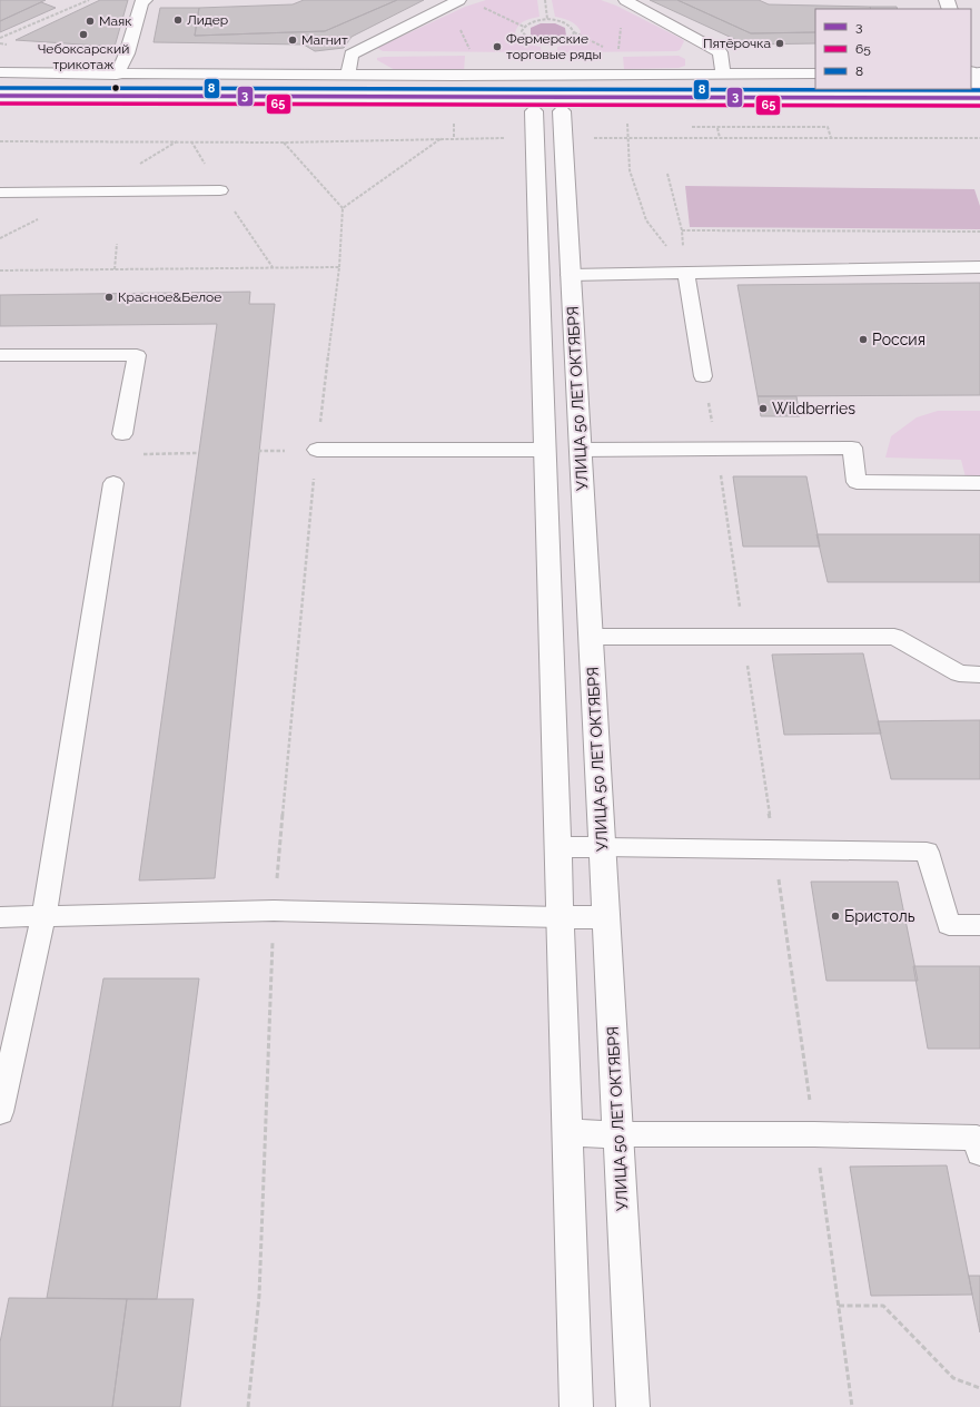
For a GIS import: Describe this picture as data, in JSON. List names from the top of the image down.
{
  "streets": {
    "street": ["УЛИЦА 50 ЛЕТ ОКТЯБРЯ"]
  },
  "places": [
    "Лидер",
    "Маяк",
    "Чебоксарский трикотаж",
    "Магнит",
    "Пятёрочка",
    "Фермерские торговые ряды",
    "Красное&Белое",
    "Россия",
    "Wildberries",
    "Бристоль"
  ],
  "lines": ["transit line 8", "transit line 3", "transit line 65"],
  "legend": ["3", "65", "8"]
}
